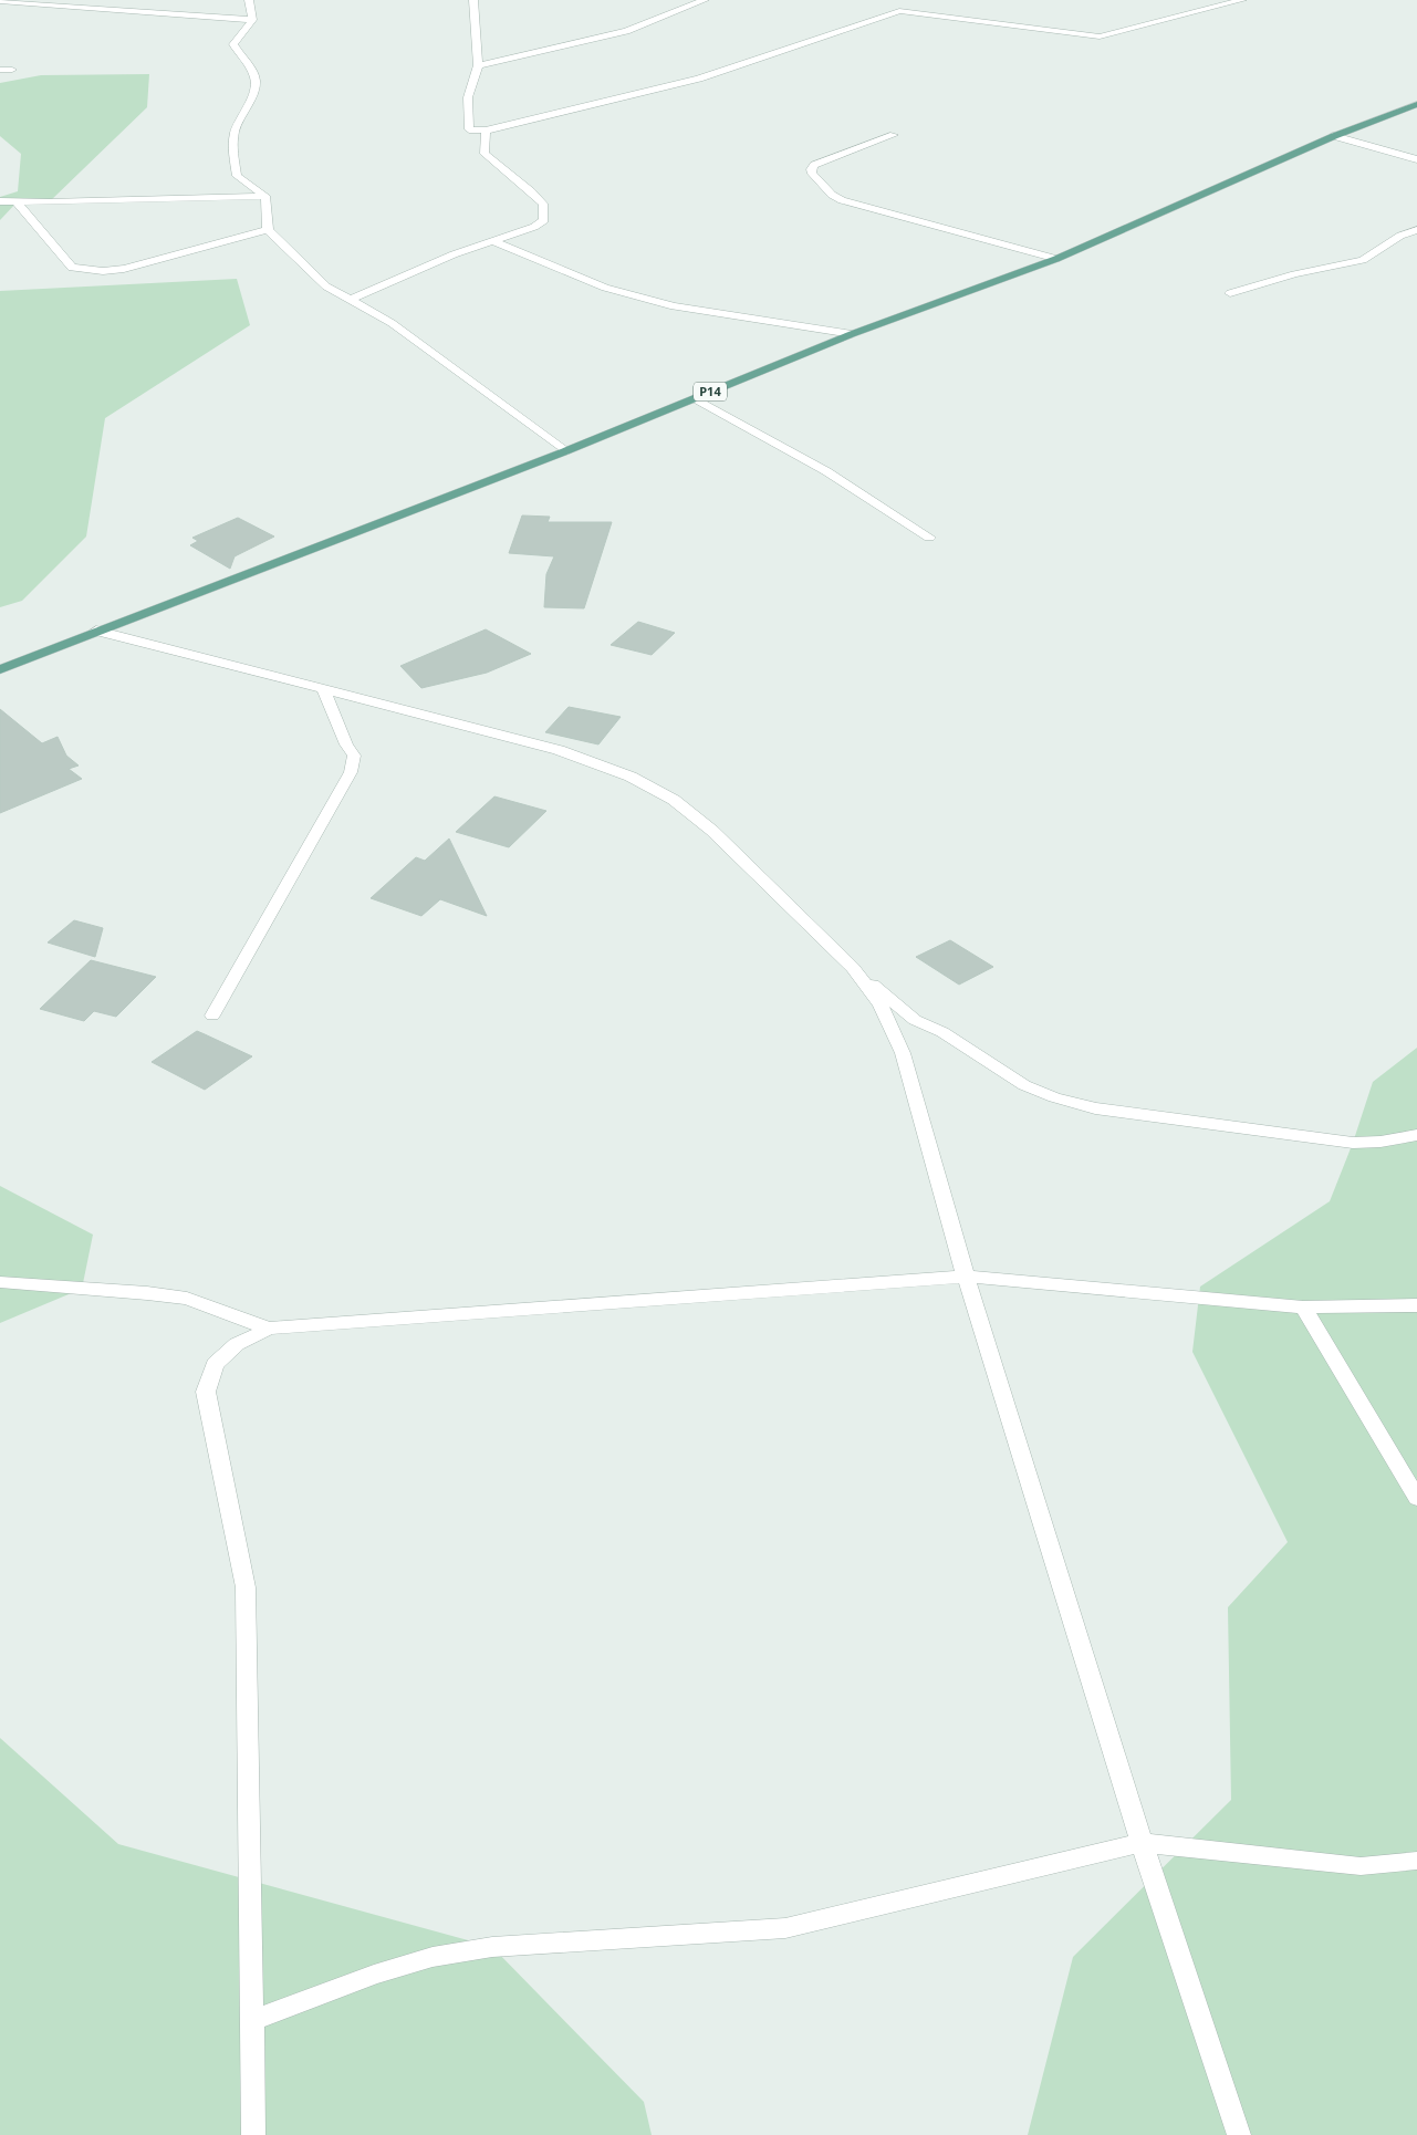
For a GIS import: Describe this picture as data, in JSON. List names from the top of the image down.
{
  "streets": {
    "main road": ["P14"]
  }
}
